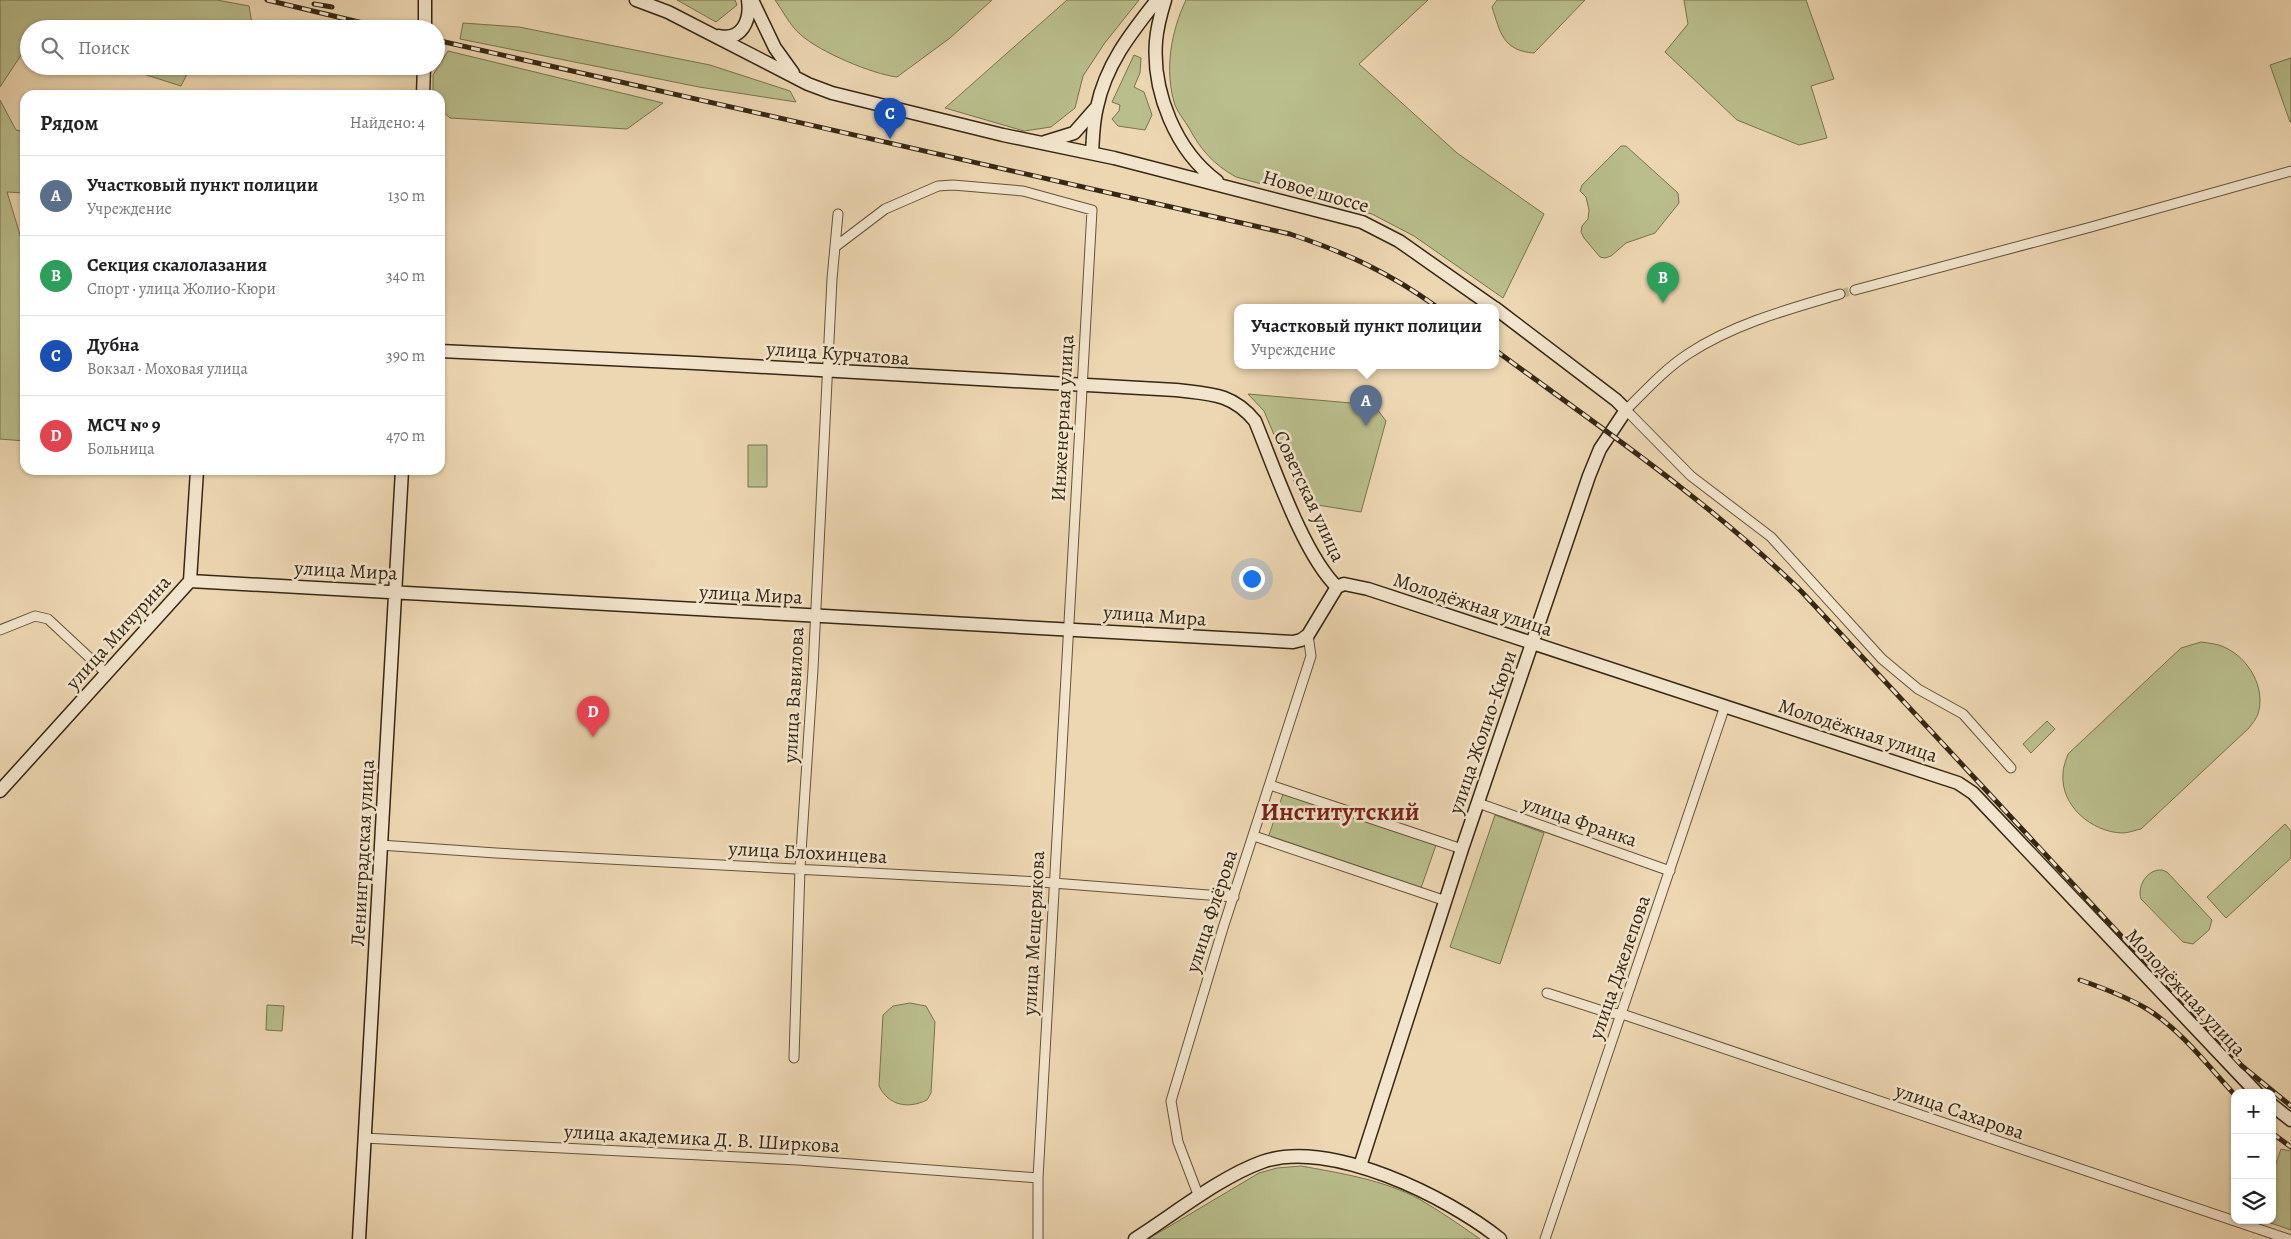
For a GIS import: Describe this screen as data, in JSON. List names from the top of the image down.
{
  "streets": {
    "main road": [
      "Новое шоссе",
      "улица Курчатова",
      "Советская улица",
      "улица Мира",
      "Молодёжная улица",
      "улица Мичурина",
      "улица Жолио-Кюри",
      "Ленинградская улица"
    ],
    "street": [
      "Инженерная улица",
      "улица Вавилова",
      "улица Франка",
      "улица Блохинцева",
      "улица Флёрова",
      "улица Мещерякова",
      "улица Джелепова",
      "улица Сахарова",
      "улица академика Д. В. Ширкова"
    ]
  },
  "crossings": [
    ["Новое шоссе", "улица Жолио-Кюри"],
    ["улица Курчатова", "Инженерная улица"],
    ["улица Курчатова", "Советская улица"],
    ["улица Курчатова", "улица Вавилова"],
    ["Инженерная улица", "улица Мира"],
    ["Инженерная улица", "улица Вавилова"],
    ["Инженерная улица", "улица Мещерякова"],
    ["Советская улица", "улица Мира"],
    ["Советская улица", "Молодёжная улица"],
    ["Советская улица", "улица Флёрова"],
    ["улица Мира", "улица Мичурина"],
    ["улица Мира", "улица Вавилова"],
    ["улица Мира", "Ленинградская улица"],
    ["улица Мира", "улица Флёрова"],
    ["улица Мира", "улица Мещерякова"],
    ["Молодёжная улица", "улица Жолио-Кюри"],
    ["Молодёжная улица", "улица Джелепова"],
    ["улица Вавилова", "улица Блохинцева"],
    ["улица Жолио-Кюри", "улица Франка"],
    ["улица Франка", "улица Джелепова"],
    ["улица Блохинцева", "Ленинградская улица"],
    ["улица Блохинцева", "улица Флёрова"],
    ["улица Блохинцева", "улица Мещерякова"],
    ["Ленинградская улица", "улица академика Д. В. Ширкова"],
    ["улица Мещерякова", "улица академика Д. В. Ширкова"],
    ["улица Джелепова", "улица Сахарова"]
  ],
  "districts": ["Институтский"],
  "page": {
    "search": "Поиск",
    "heading": ["Рядом", "Найдено: 4"],
    "pins": [
      "C",
      "B",
      "A",
      "D"
    ],
    "list": [
      {
        "mark": "A",
        "name": "Участковый пункт полиции",
        "note": "Учреждение",
        "value": "130 m"
      },
      {
        "mark": "B",
        "name": "Секция скалолазания",
        "note": "Спорт · улица Жолио-Кюри",
        "value": "340 m"
      },
      {
        "mark": "C",
        "name": "Дубна",
        "note": "Вокзал · Моховая улица",
        "value": "390 m"
      },
      {
        "mark": "D",
        "name": "МСЧ № 9",
        "note": "Больница",
        "value": "470 m"
      }
    ],
    "popup": ["Участковый пункт полиции", "Учреждение"],
    "map_buttons": ["+", "−"]
  }
}
